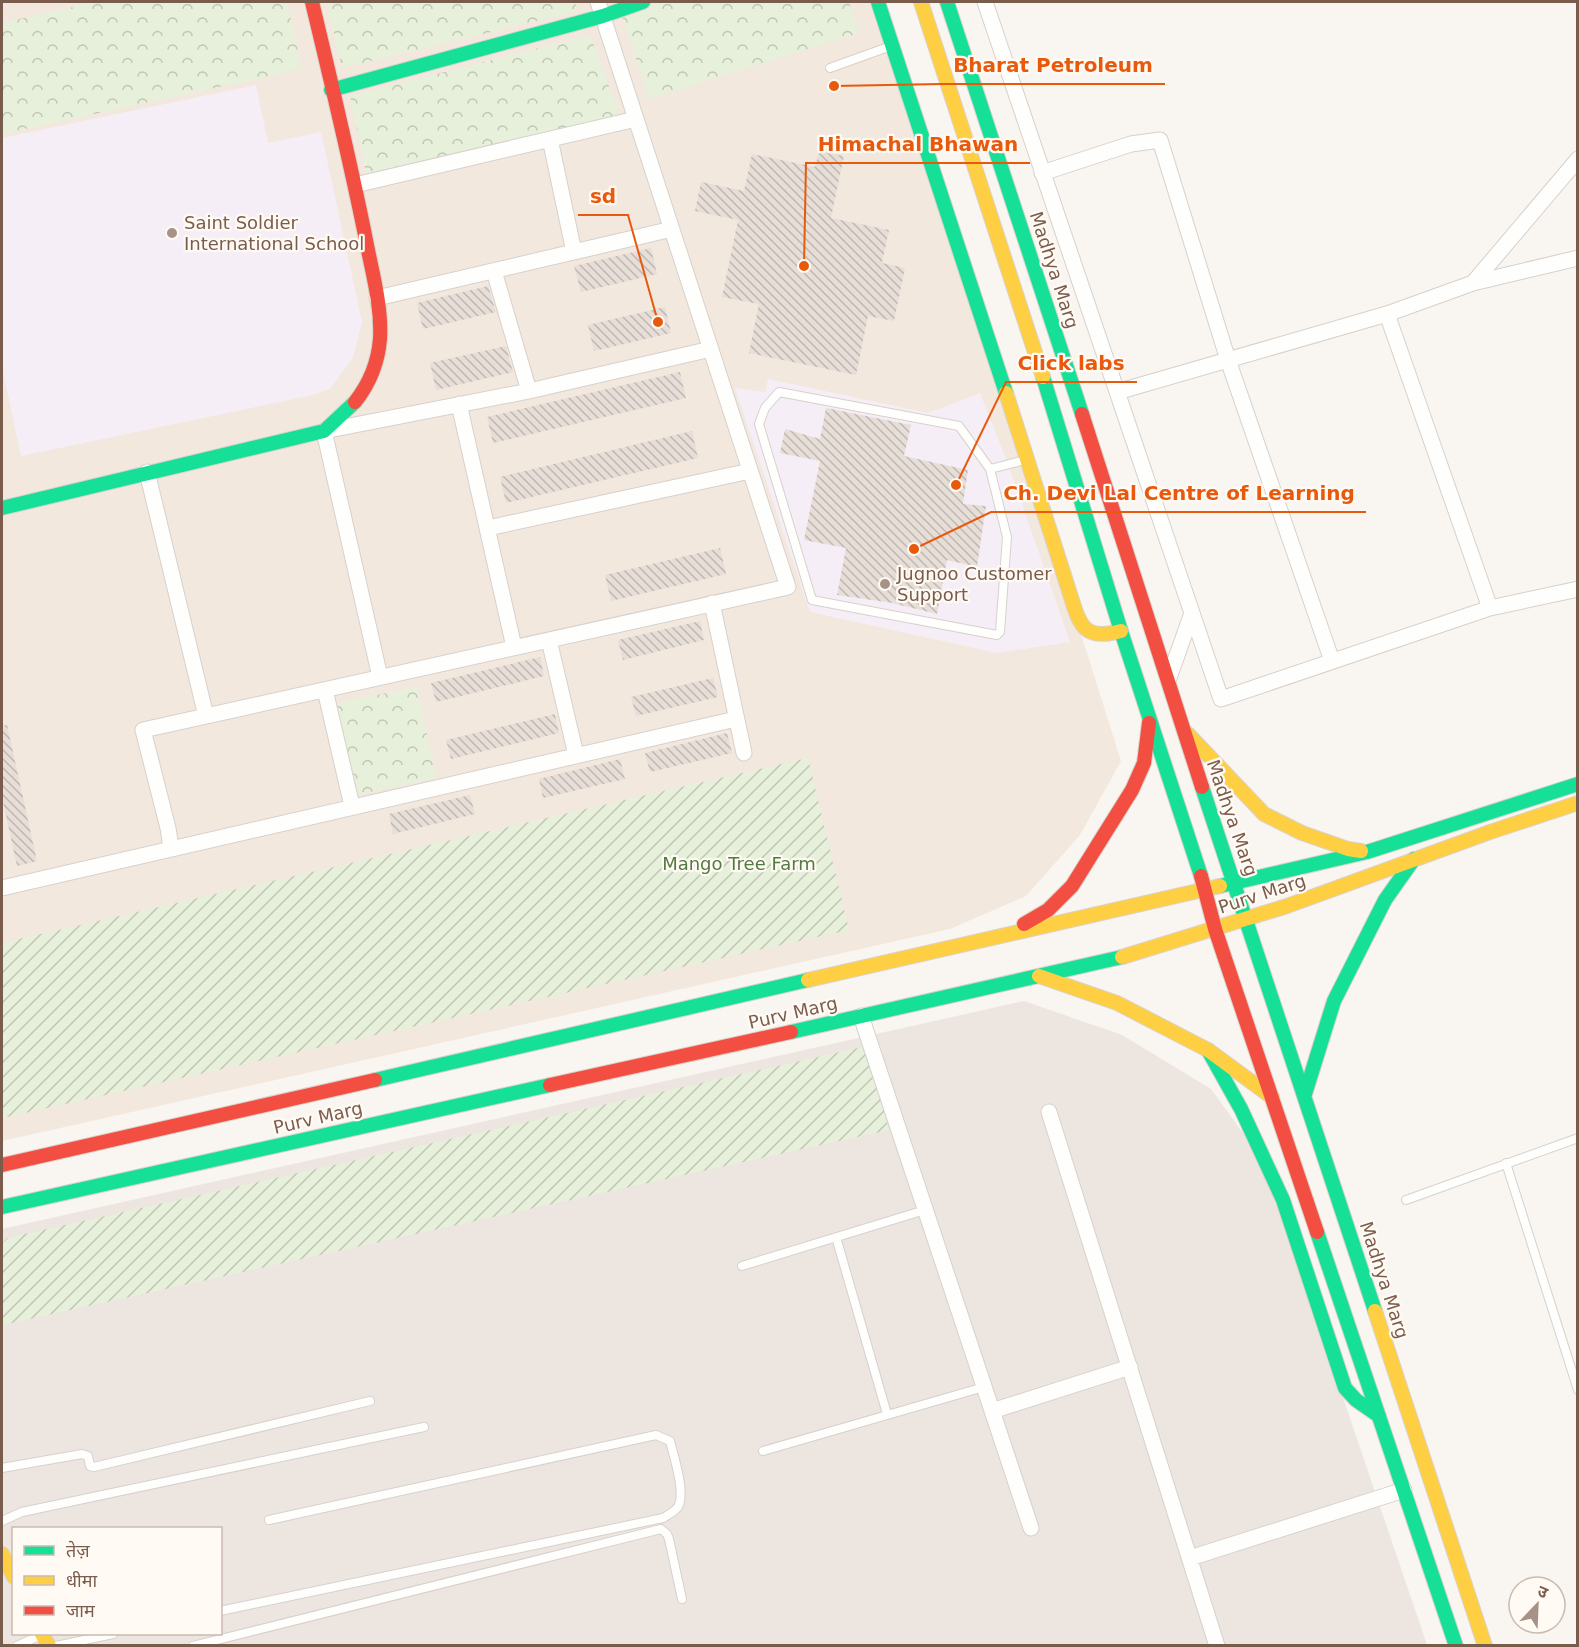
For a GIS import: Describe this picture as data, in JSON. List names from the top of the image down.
{
  "streets": {
    "main road": ["Madhya Marg", "Purv Marg"]
  },
  "crossings": [
    ["Madhya Marg", "Purv Marg"]
  ],
  "parks": ["Mango Tree Farm"],
  "places": [
    "Bharat Petroleum",
    "Saint Soldier International School",
    "Himachal Bhawan",
    "sd",
    "Click labs",
    "Ch. Devi Lal Centre of Learning",
    "Jugnoo Customer Support"
  ],
  "legend": ["तेज़", "धीमा", "जाम"],
  "north": "top right"
}
